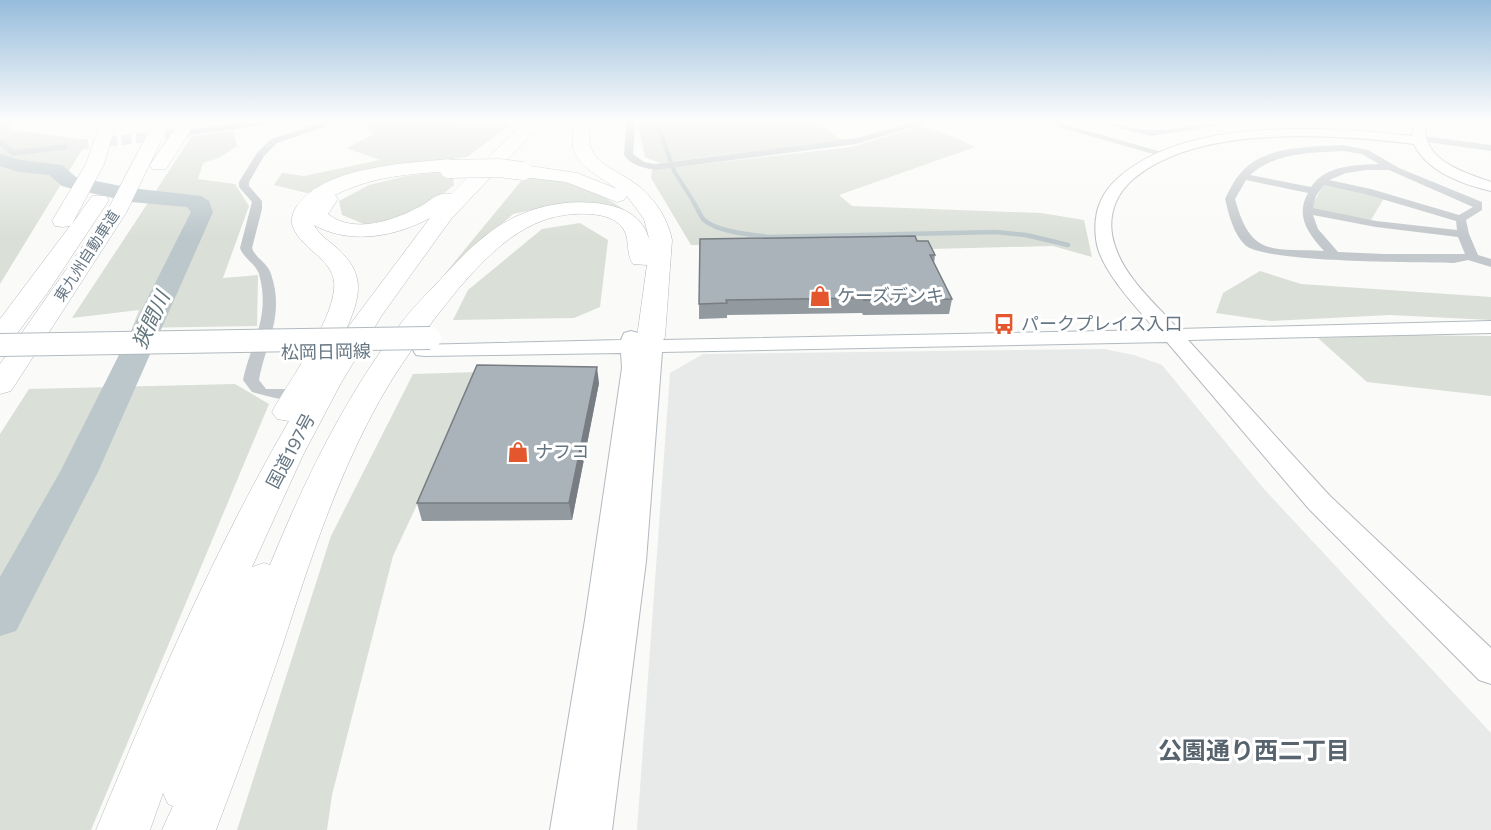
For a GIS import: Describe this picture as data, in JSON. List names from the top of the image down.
{
  "streets": {
    "highway": ["東九州自動車道", "国道197号"],
    "street": ["松岡日岡線"]
  },
  "districts": ["公園通り西二丁目"],
  "water": ["狭間川"],
  "places": {
    "shop": ["ケーズデンキ", "ナフコ"],
    "bus stop": ["パークプレイス入口"]
  }
}
